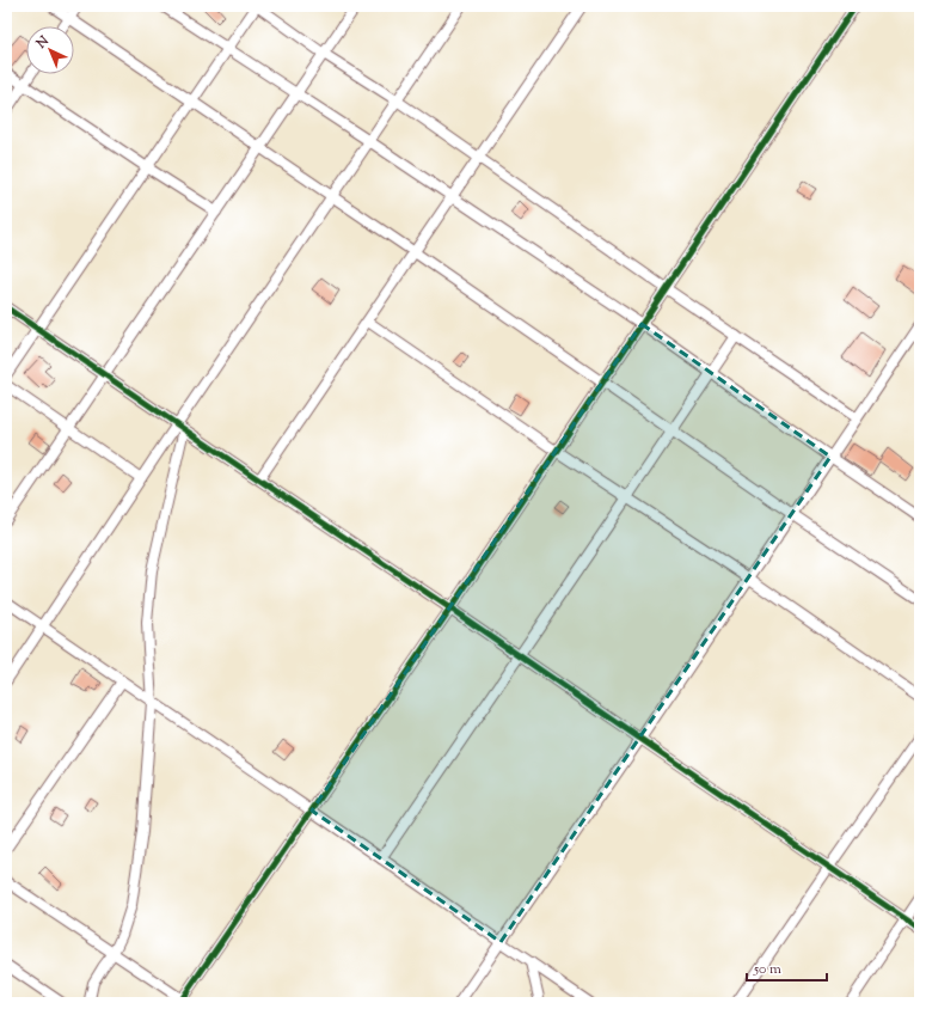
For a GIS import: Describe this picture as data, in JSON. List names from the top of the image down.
{
  "scale_bar": "50 m",
  "north": "top left"
}
